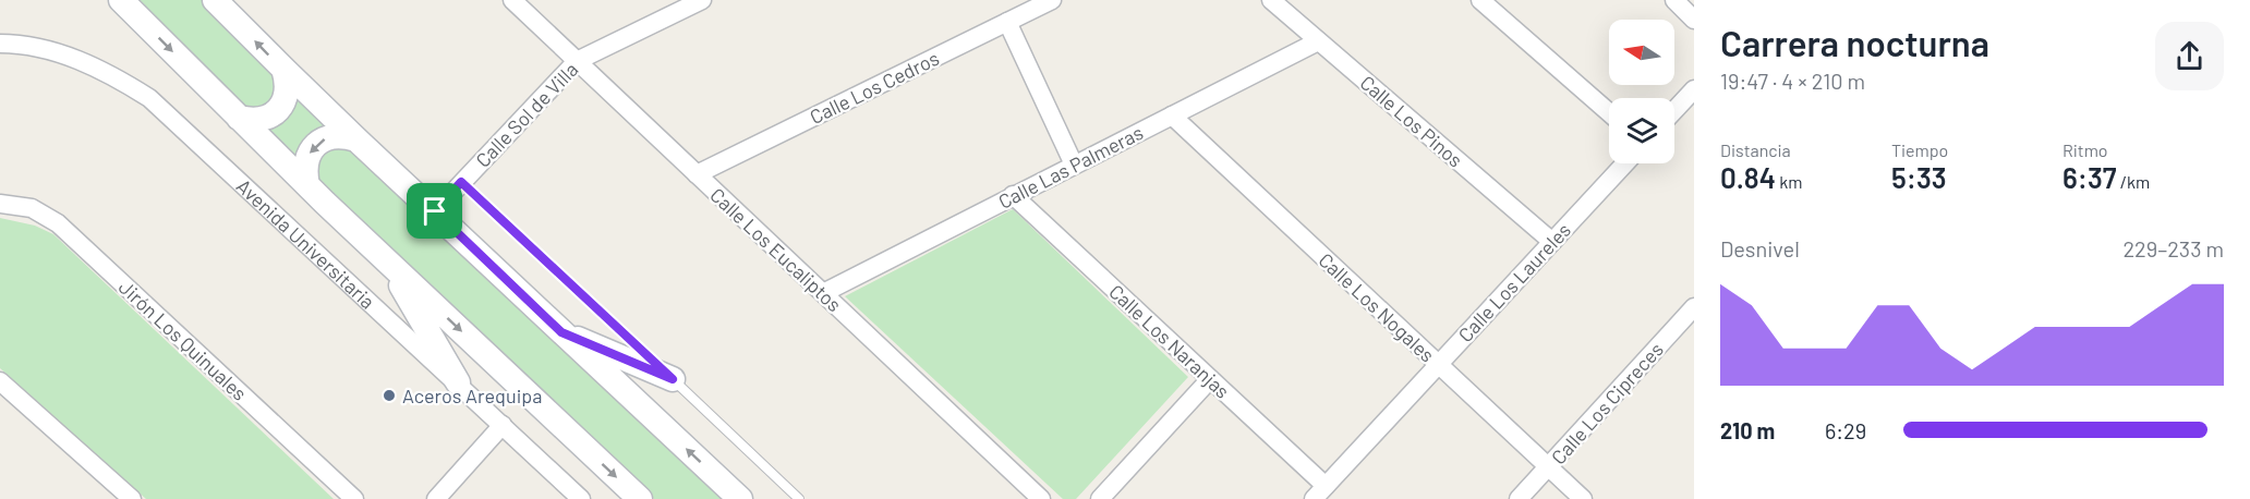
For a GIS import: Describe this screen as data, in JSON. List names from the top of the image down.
{
  "streets": {
    "main road": ["Avenida Universitaria"],
    "street": [
      "Calle Los Cedros",
      "Calle Sol de Villa",
      "Calle Los Pinos",
      "Calle Las Palmeras",
      "Calle Los Eucaliptos",
      "Calle Los Laureles",
      "Calle Los Nogales",
      "Jirón Los Quinuales",
      "Calle Los Naranjas",
      "Calle Los Cipreces"
    ]
  },
  "crossings": [
    ["Calle Los Cedros", "Calle Los Eucaliptos"],
    ["Calle Sol de Villa", "Calle Los Eucaliptos"],
    ["Calle Los Pinos", "Calle Las Palmeras"],
    ["Calle Los Pinos", "Calle Los Laureles"],
    ["Calle Las Palmeras", "Calle Los Eucaliptos"],
    ["Calle Las Palmeras", "Calle Los Nogales"],
    ["Calle Las Palmeras", "Calle Los Naranjas"],
    ["Calle Los Laureles", "Calle Los Nogales"],
    ["Calle Los Laureles", "Calle Los Naranjas"],
    ["Calle Los Nogales", "Calle Los Cipreces"]
  ],
  "places": ["Aceros Arequipa"],
  "north": "left",
  "page": {
    "heading": ["Carrera nocturna", "19:47 · 4 × 210 m"],
    "stats": [
      ["Distancia", "0.84 km"],
      ["Tiempo", "5:33"],
      ["Ritmo", "6:37 /km"]
    ],
    "chart": ["Desnivel", "229–233 m"],
    "list": [
      {
        "name": "210 m",
        "note": "6:29"
      }
    ]
  }
}
